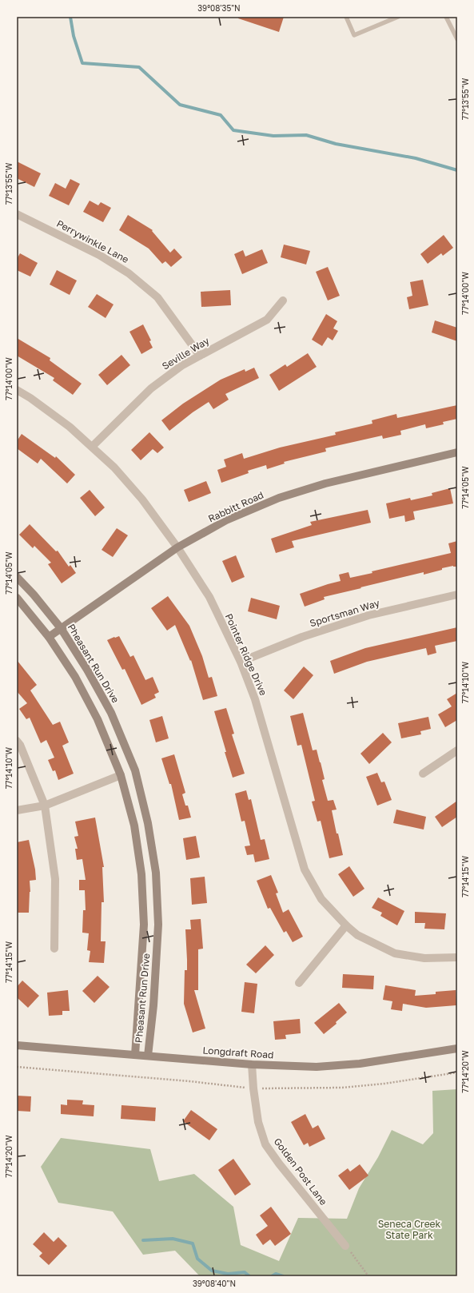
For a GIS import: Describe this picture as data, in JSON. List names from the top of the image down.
{
  "streets": {
    "street": [
      "Perrywinkle Lane",
      "Seville Way",
      "Rabbitt Road",
      "Sportsman Way",
      "Pointer Ridge Drive",
      "Pheasant Run Drive",
      "Longdraft Road",
      "Golden Post Lane"
    ]
  },
  "crossings": [
    ["Perrywinkle Lane", "Seville Way"],
    ["Seville Way", "Pointer Ridge Drive"],
    ["Rabbitt Road", "Pointer Ridge Drive"],
    ["Rabbitt Road", "Pheasant Run Drive"],
    ["Sportsman Way", "Pointer Ridge Drive"],
    ["Pheasant Run Drive", "Longdraft Road"],
    ["Longdraft Road", "Golden Post Lane"]
  ],
  "parks": ["Seneca Creek State Park"],
  "coordinates": [
    "39°08'35\"N",
    "77°13'55\"W",
    "77°14'00\"W",
    "77°14'05\"W",
    "77°14'10\"W",
    "77°14'15\"W",
    "77°14'20\"W",
    "39°08'40\"N"
  ]
}
